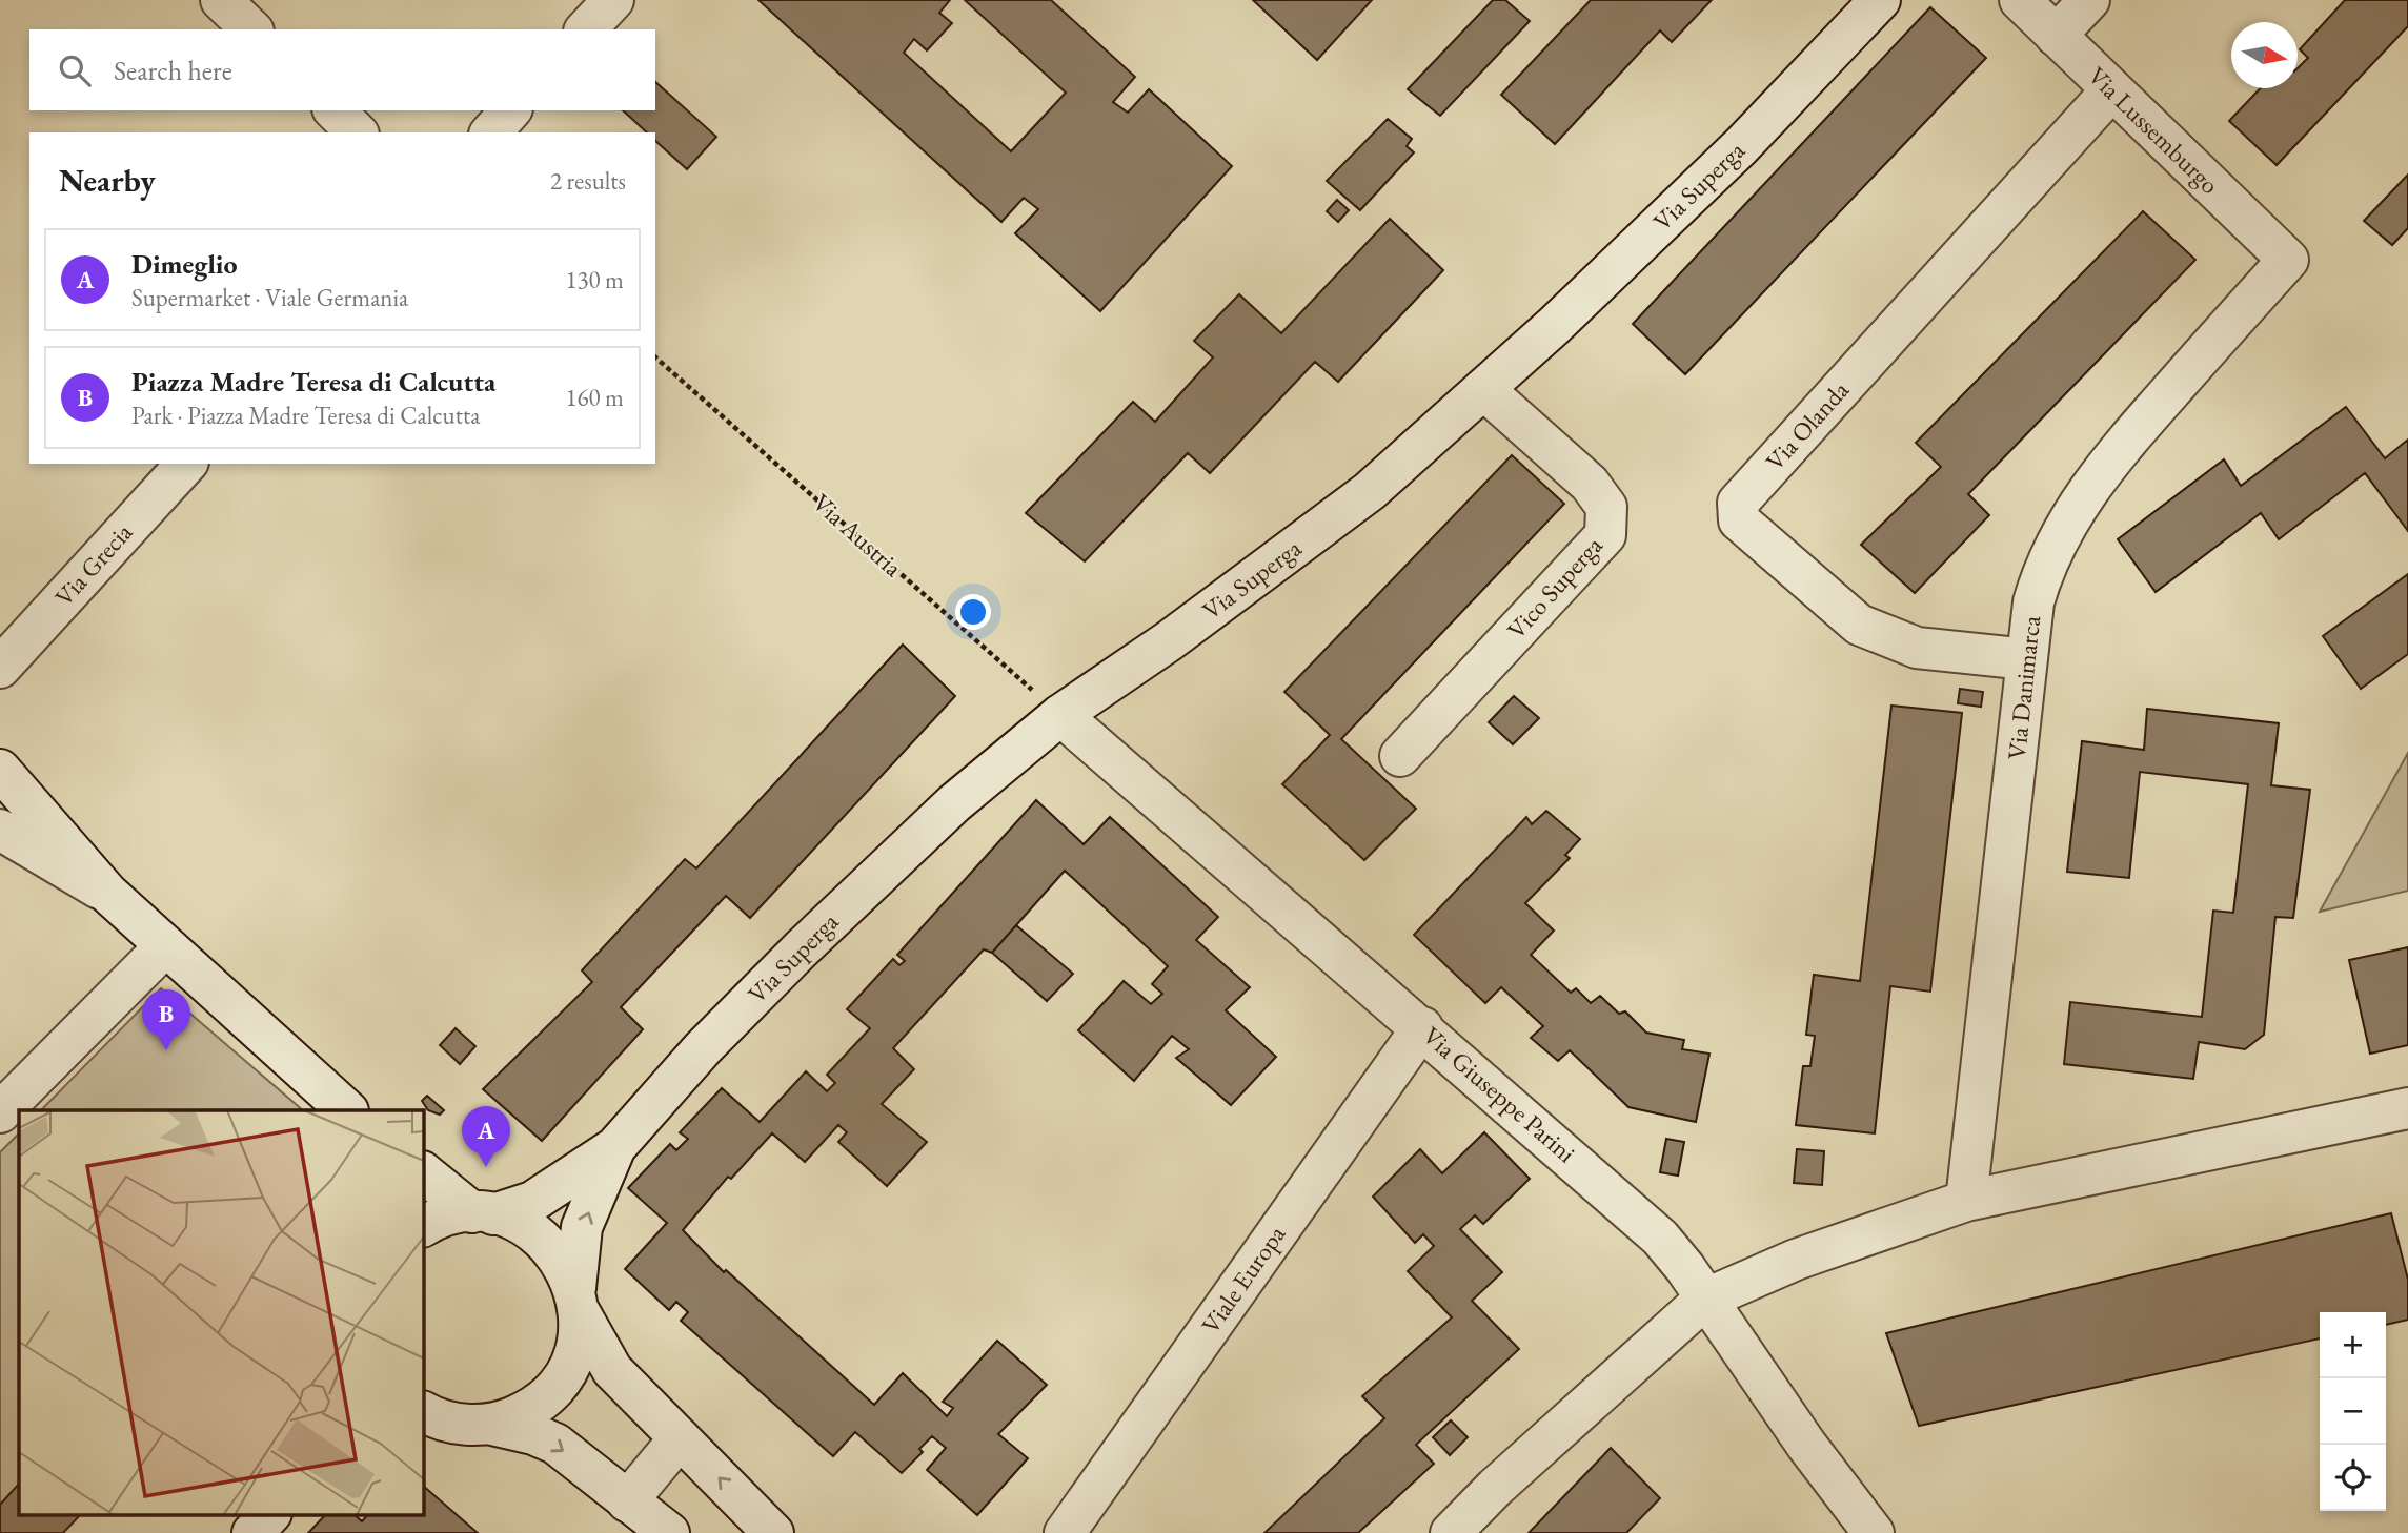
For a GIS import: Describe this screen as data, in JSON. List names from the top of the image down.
{
  "streets": {
    "street": [
      "Via Lussemburgo",
      "Via Superga",
      "Via Olanda",
      "Via Grecia",
      "Vico Superga",
      "Via Danimarca",
      "Via Giuseppe Parini",
      "Viale Europa"
    ],
    "path": ["Via Austria"]
  },
  "crossings": [
    ["Via Lussemburgo", "Via Olanda"],
    ["Via Lussemburgo", "Via Danimarca"],
    ["Via Superga", "Via Austria"],
    ["Via Superga", "Vico Superga"],
    ["Via Superga", "Via Giuseppe Parini"],
    ["Via Olanda", "Via Danimarca"],
    ["Via Austria", "Via Giuseppe Parini"],
    ["Via Giuseppe Parini", "Viale Europa"]
  ],
  "north": "right",
  "page": {
    "search": "Search here",
    "heading": ["Nearby", "2 results"],
    "list": [
      {
        "mark": "A",
        "name": "Dimeglio",
        "note": "Supermarket · Viale Germania",
        "value": "130 m"
      },
      {
        "mark": "B",
        "name": "Piazza Madre Teresa di Calcutta",
        "note": "Park · Piazza Madre Teresa di Calcutta",
        "value": "160 m"
      }
    ],
    "pins": ["B", "A"],
    "map_buttons": ["+", "−"]
  }
}
